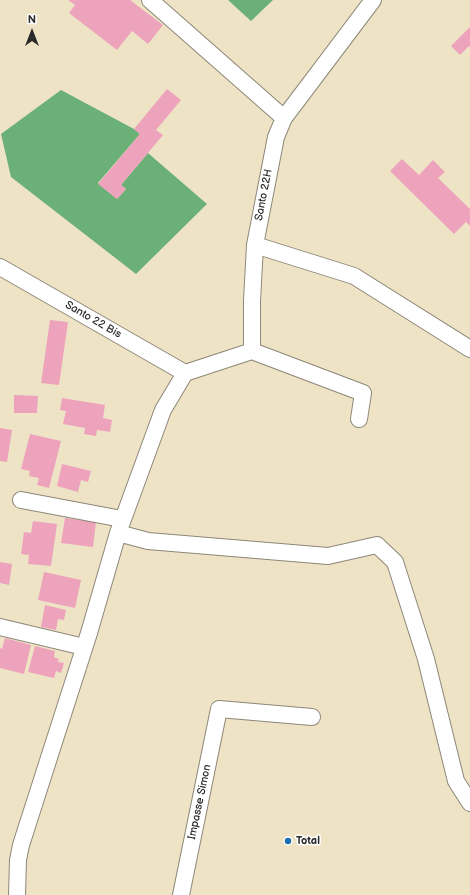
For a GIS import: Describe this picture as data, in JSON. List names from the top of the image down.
{
  "streets": {
    "street": ["Santo 22H", "Santo 22 Bis", "Impasse Simon"]
  },
  "places": ["Total"],
  "north": "top"
}
